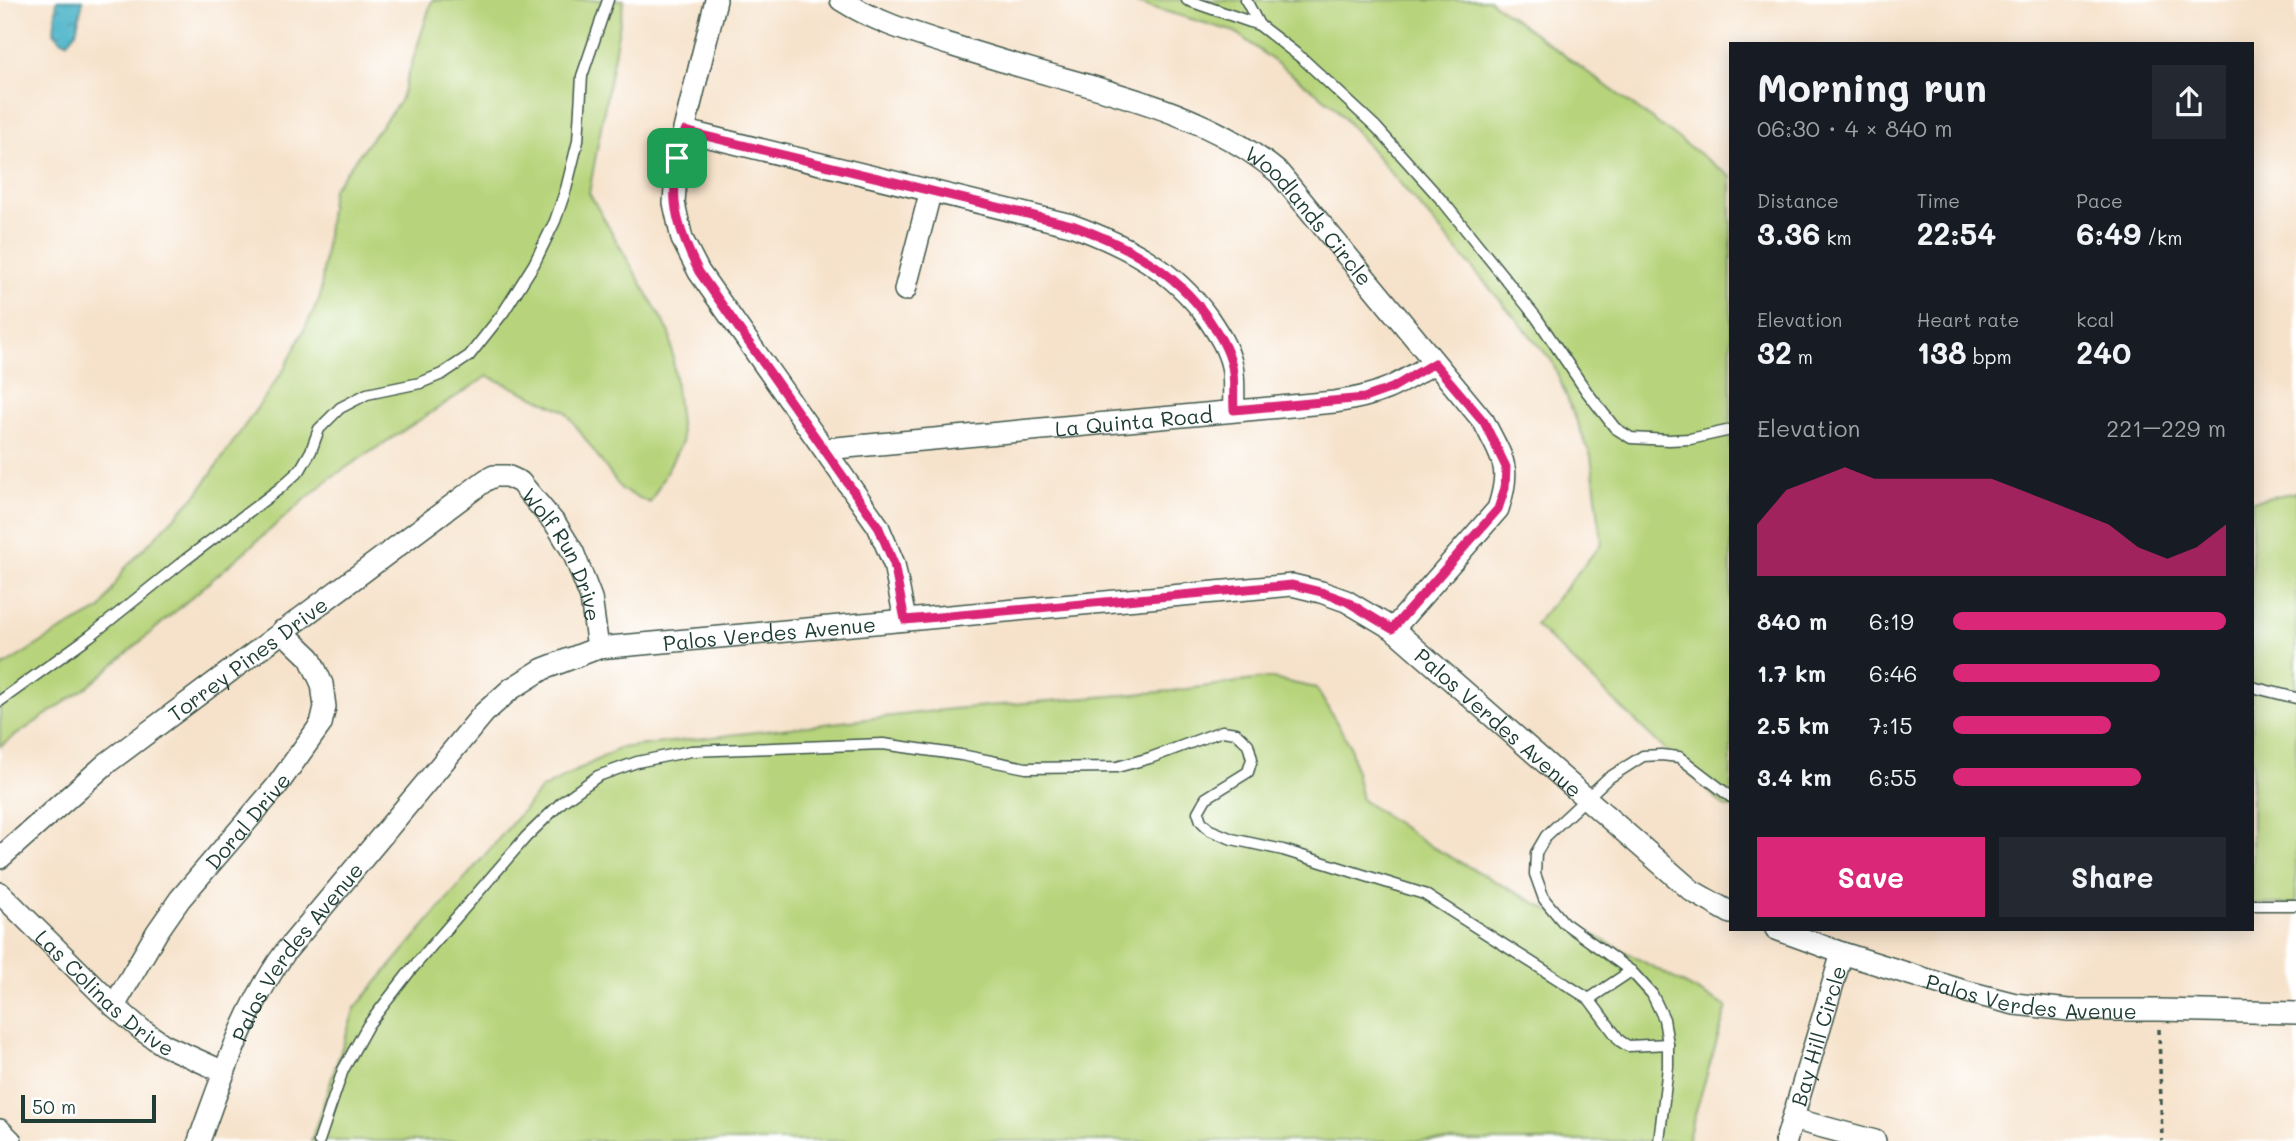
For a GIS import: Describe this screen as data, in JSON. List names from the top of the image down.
{
  "streets": {
    "street": [
      "Woodlands Circle",
      "La Quinta Road",
      "Wolf Run Drive",
      "Palos Verdes Avenue",
      "Torrey Pines Drive",
      "Doral Drive",
      "Las Colinas Drive",
      "Bay Hill Circle"
    ]
  },
  "crossings": [
    ["Woodlands Circle", "La Quinta Road"],
    ["Woodlands Circle", "Palos Verdes Avenue"],
    ["Wolf Run Drive", "Palos Verdes Avenue"],
    ["Wolf Run Drive", "Torrey Pines Drive"],
    ["Palos Verdes Avenue", "Las Colinas Drive"],
    ["Palos Verdes Avenue", "Bay Hill Circle"],
    ["Torrey Pines Drive", "Doral Drive"],
    ["Doral Drive", "Las Colinas Drive"]
  ],
  "scale_bar": "50 m",
  "page": {
    "heading": ["Morning run", "06:30 · 4 × 840 m"],
    "stats": [
      ["Distance", "3.36 km"],
      ["Time", "22:54"],
      ["Pace", "6:49 /km"],
      ["Elevation", "32 m"],
      ["Heart rate", "138 bpm"],
      ["kcal", "240"]
    ],
    "chart": ["Elevation", "221–229 m"],
    "list": [
      {
        "name": "840 m",
        "note": "6:19"
      },
      {
        "name": "1.7 km",
        "note": "6:46"
      },
      {
        "name": "2.5 km",
        "note": "7:15"
      },
      {
        "name": "3.4 km",
        "note": "6:55"
      }
    ],
    "buttons": ["Save", "Share"],
    "scale": "50 m"
  }
}
